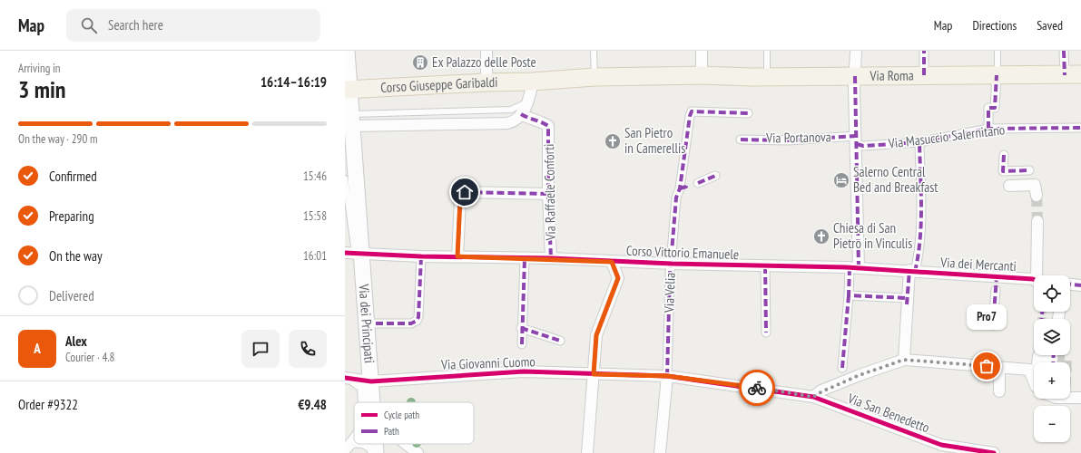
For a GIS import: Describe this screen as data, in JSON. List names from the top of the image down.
{
  "streets": {
    "main road": ["Via Roma", "Corso Giuseppe Garibaldi", "Via dei Principati"],
    "street": [
      "Via Masuccio Salernitano",
      "Via Portanova",
      "Via Raffaele Conforti",
      "Corso Vittorio Emanuele",
      "Via dei Mercanti",
      "Via Velia",
      "Via Giovanni Cuomo",
      "Via San Benedetto"
    ]
  },
  "crossings": [
    ["Via Roma", "Corso Giuseppe Garibaldi"],
    ["Corso Giuseppe Garibaldi", "Via dei Principati"],
    ["Via Masuccio Salernitano", "Via Portanova"],
    ["Via Raffaele Conforti", "Corso Vittorio Emanuele"],
    ["Corso Vittorio Emanuele", "Via dei Mercanti"],
    ["Corso Vittorio Emanuele", "Via Velia"],
    ["Corso Vittorio Emanuele", "Via dei Principati"],
    ["Via Velia", "Via Giovanni Cuomo"],
    ["Via Velia", "Via San Benedetto"],
    ["Via dei Principati", "Via Giovanni Cuomo"],
    ["Via Giovanni Cuomo", "Via San Benedetto"]
  ],
  "places": {
    "building": ["Ex Palazzo delle Poste"],
    "church": ["San Pietro in Camerellis", "Chiesa di San Pietro in Vinculis"],
    "hotel": ["Salerno Central Bed and Breakfast"],
    "other": ["Pro7"]
  },
  "legend": ["Cycle path", "Path"],
  "page": {
    "header": "Map",
    "search": "Search here",
    "nav": ["Map", "Directions", "Saved"],
    "heading": ["3 min", "Arriving in", "16:14–16:19"],
    "panel": [
      "Alex",
      "Courier · 4.8",
      "Order #9322",
      "€9.48"
    ],
    "bar": "On the way · 290 m",
    "list": [
      ["Confirmed", "15:46"],
      ["Preparing", "15:58"],
      ["On the way", "16:01"],
      "Delivered"
    ],
    "map_buttons": ["+", "−"],
    "bubble": "Pro7",
    "round": "A"
  }
}
